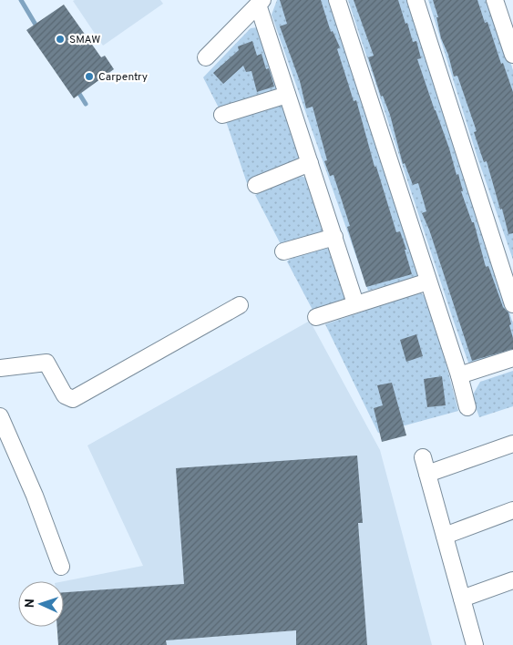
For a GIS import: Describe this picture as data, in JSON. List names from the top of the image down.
{
  "places": ["SMAW", "Carpentry"],
  "north": "left"
}
